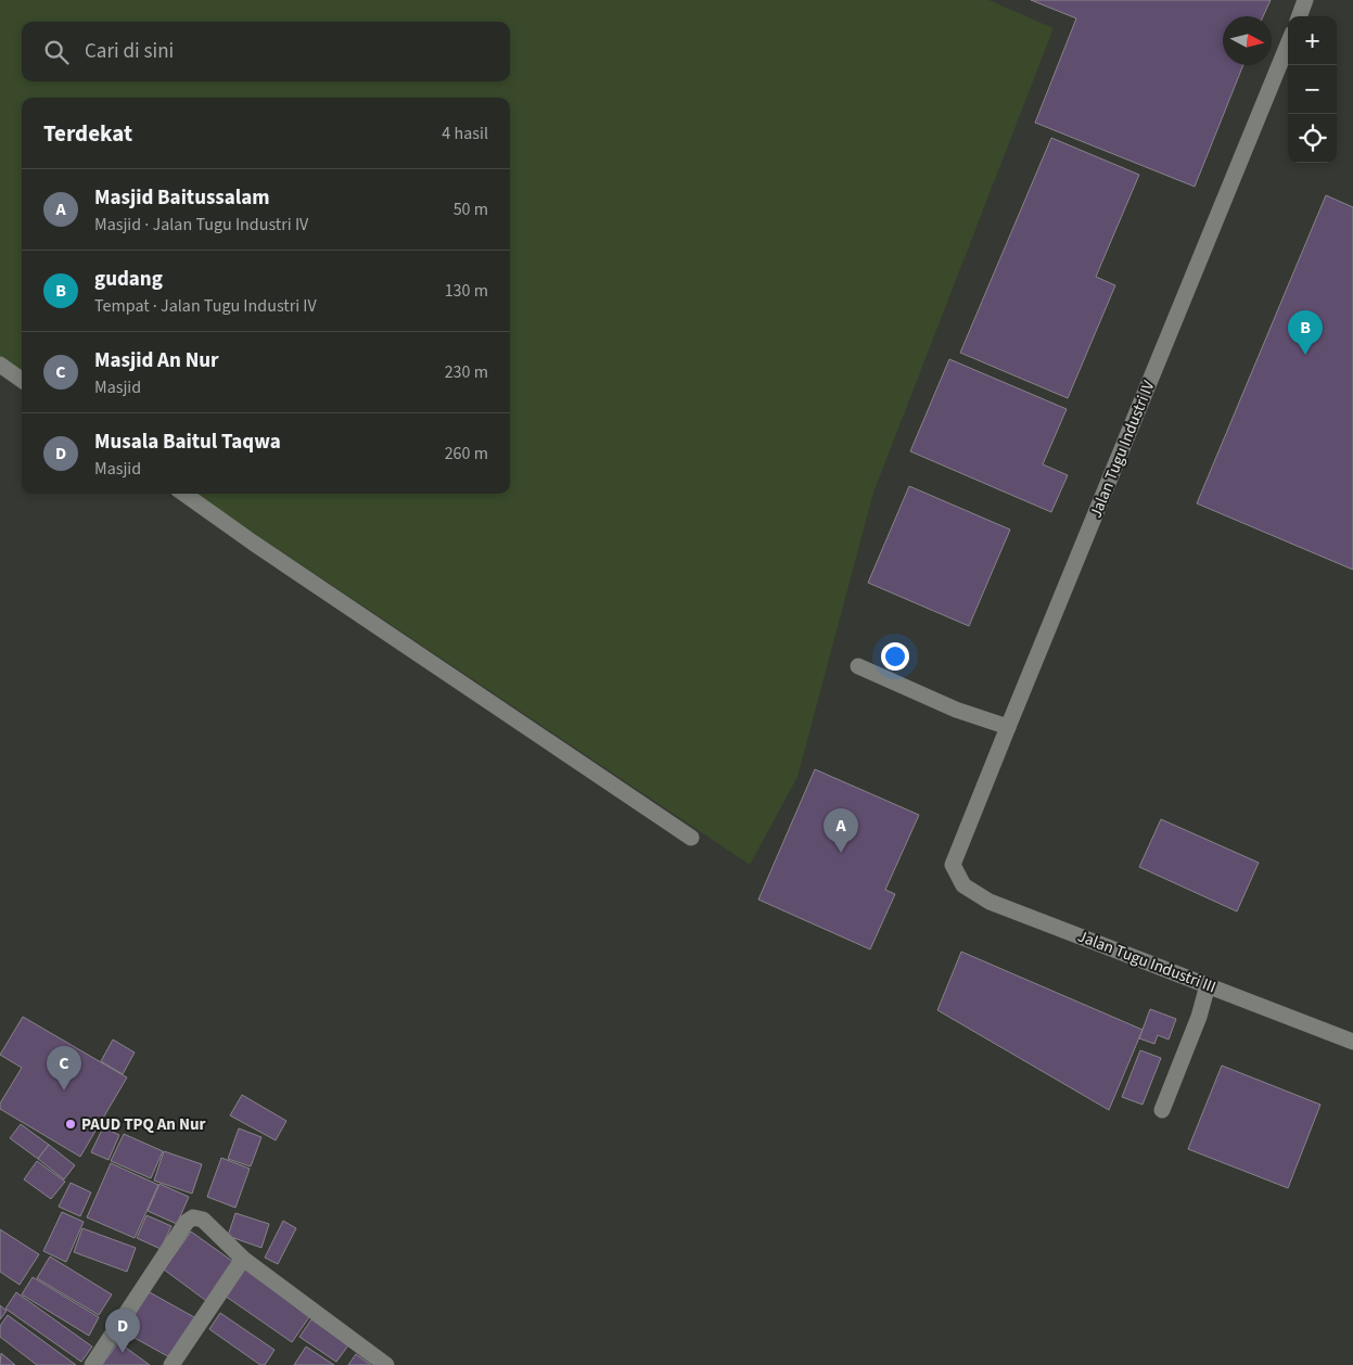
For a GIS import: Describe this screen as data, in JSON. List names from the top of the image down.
{
  "streets": {
    "street": ["Jalan Tugu Industri IV", "Jalan Tugu Industri III"]
  },
  "crossings": [
    ["Jalan Tugu Industri IV", "Jalan Tugu Industri III"]
  ],
  "places": ["PAUD TPQ An Nur"],
  "north": "right",
  "page": {
    "map_buttons": ["+", "−"],
    "search": "Cari di sini",
    "heading": ["Terdekat", "4 hasil"],
    "list": [
      {
        "mark": "A",
        "name": "Masjid Baitussalam",
        "note": "Masjid · Jalan Tugu Industri IV",
        "value": "50 m"
      },
      {
        "mark": "B",
        "name": "gudang",
        "note": "Tempat · Jalan Tugu Industri IV",
        "value": "130 m"
      },
      {
        "mark": "C",
        "name": "Masjid An Nur",
        "note": "Masjid",
        "value": "230 m"
      },
      {
        "mark": "D",
        "name": "Musala Baitul Taqwa",
        "note": "Masjid",
        "value": "260 m"
      }
    ],
    "pins": [
      "B",
      "A",
      "C",
      "D"
    ]
  }
}
